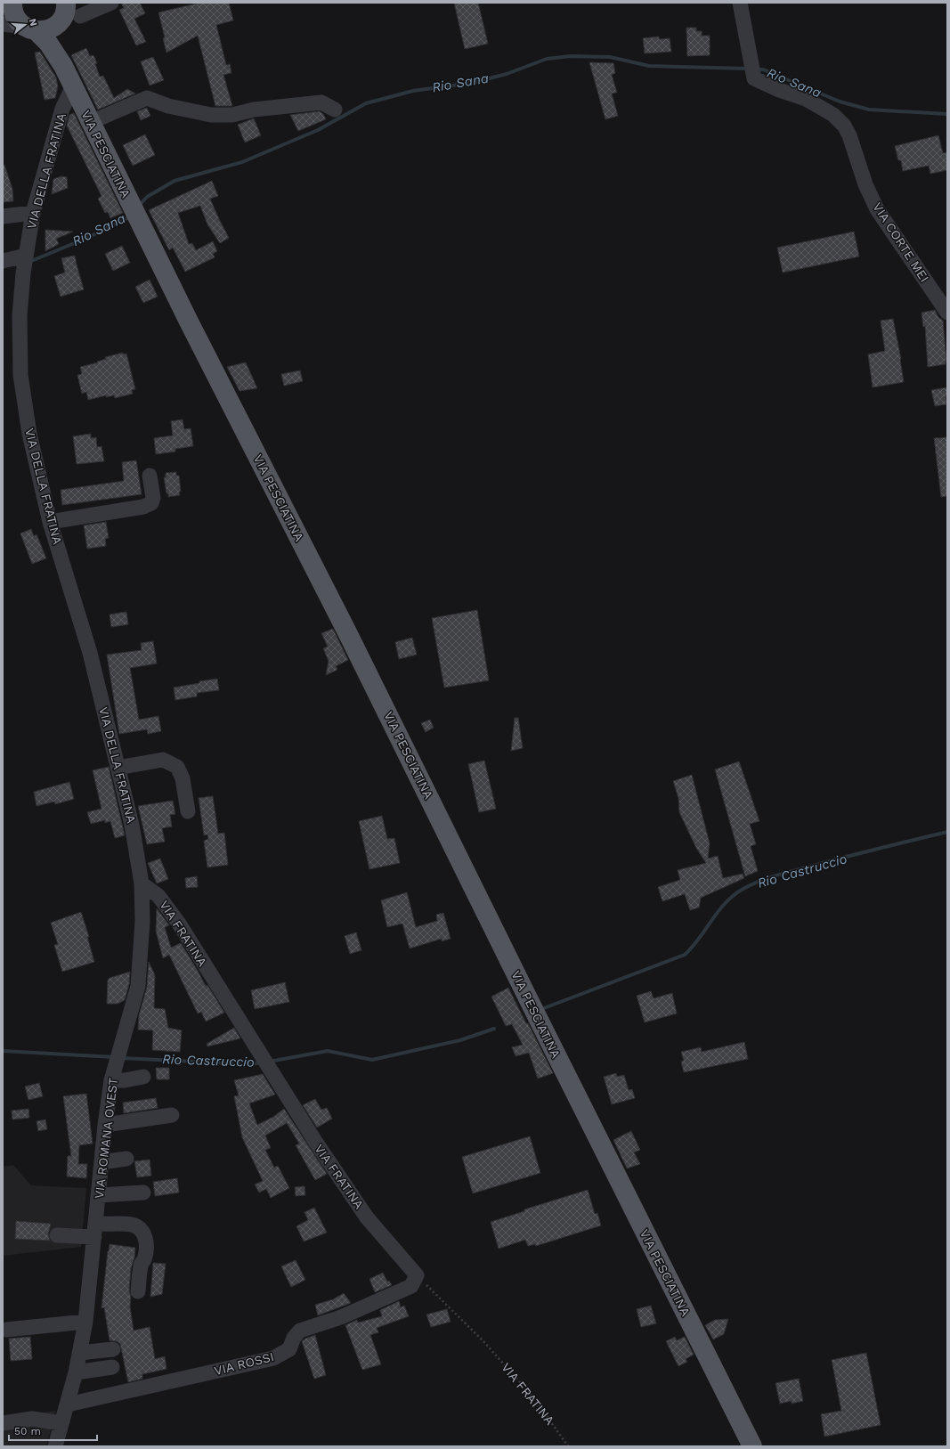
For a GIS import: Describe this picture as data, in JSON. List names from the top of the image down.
{
  "streets": {
    "main road": ["VIA PESCIATINA"],
    "street": [
      "VIA DELLA FRATINA",
      "VIA CORTE MEI",
      "VIA FRATINA",
      "VIA ROMANA OVEST",
      "VIA ROSSI"
    ]
  },
  "crossings": [
    ["VIA PESCIATINA", "VIA DELLA FRATINA"],
    ["VIA DELLA FRATINA", "VIA FRATINA"],
    ["VIA DELLA FRATINA", "VIA ROMANA OVEST"],
    ["VIA FRATINA", "VIA ROMANA OVEST"],
    ["VIA FRATINA", "VIA ROSSI"],
    ["VIA ROMANA OVEST", "VIA ROSSI"]
  ],
  "water": ["Rio Sana", "Rio Castruccio"],
  "scale_bar": "50 m",
  "north": "right"
}
